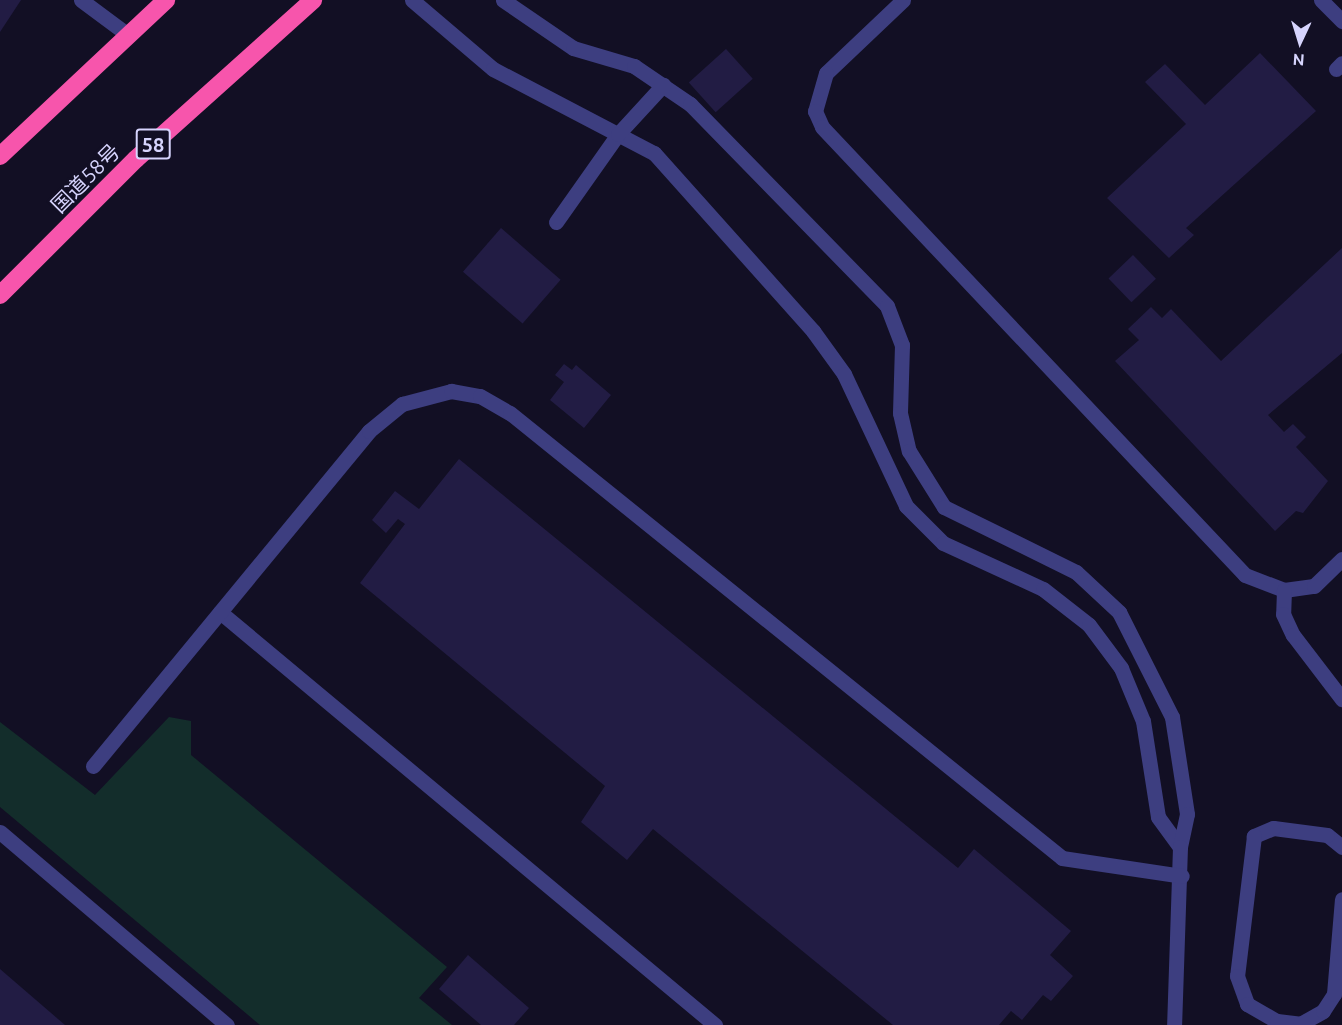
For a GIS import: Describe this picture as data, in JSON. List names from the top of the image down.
{
  "streets": {
    "highway": ["58", "国道58号"]
  },
  "north": "bottom"
}
